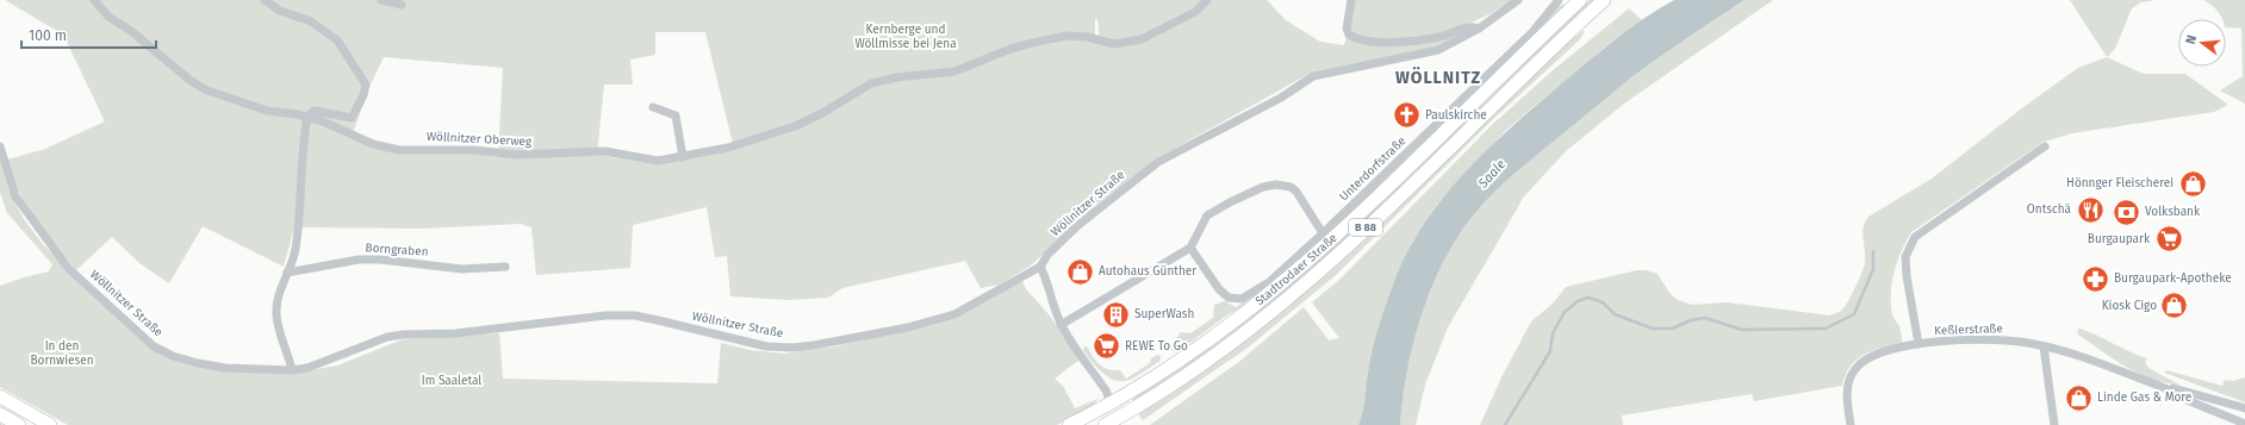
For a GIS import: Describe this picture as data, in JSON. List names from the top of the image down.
{
  "streets": {
    "main road": ["B 88", "Stadtrodaer Straße"],
    "street": [
      "Wöllnitzer Oberweg",
      "Unterdorfstraße",
      "Wöllnitzer Straße",
      "Borngraben",
      "Keßlerstraße"
    ]
  },
  "districts": ["WÖLLNITZ"],
  "water": ["Saale"],
  "parks": ["Kernberge und Wöllmisse bei Jena", "In den Bornwiesen", "Im Saaletal"],
  "places": {
    "church": ["Paulskirche"],
    "shop": [
      "Hönnger Fleischerei",
      "Autohaus Günther",
      "Kiosk Cigo",
      "Linde Gas & More"
    ],
    "restaurant": ["Ontschä"],
    "bank": ["Volksbank"],
    "supermarket": ["Burgaupark", "REWE To Go"],
    "pharmacy": ["Burgaupark-Apotheke"],
    "building": ["SuperWash"]
  },
  "scale_bar": "100 m",
  "north": "left"
}
